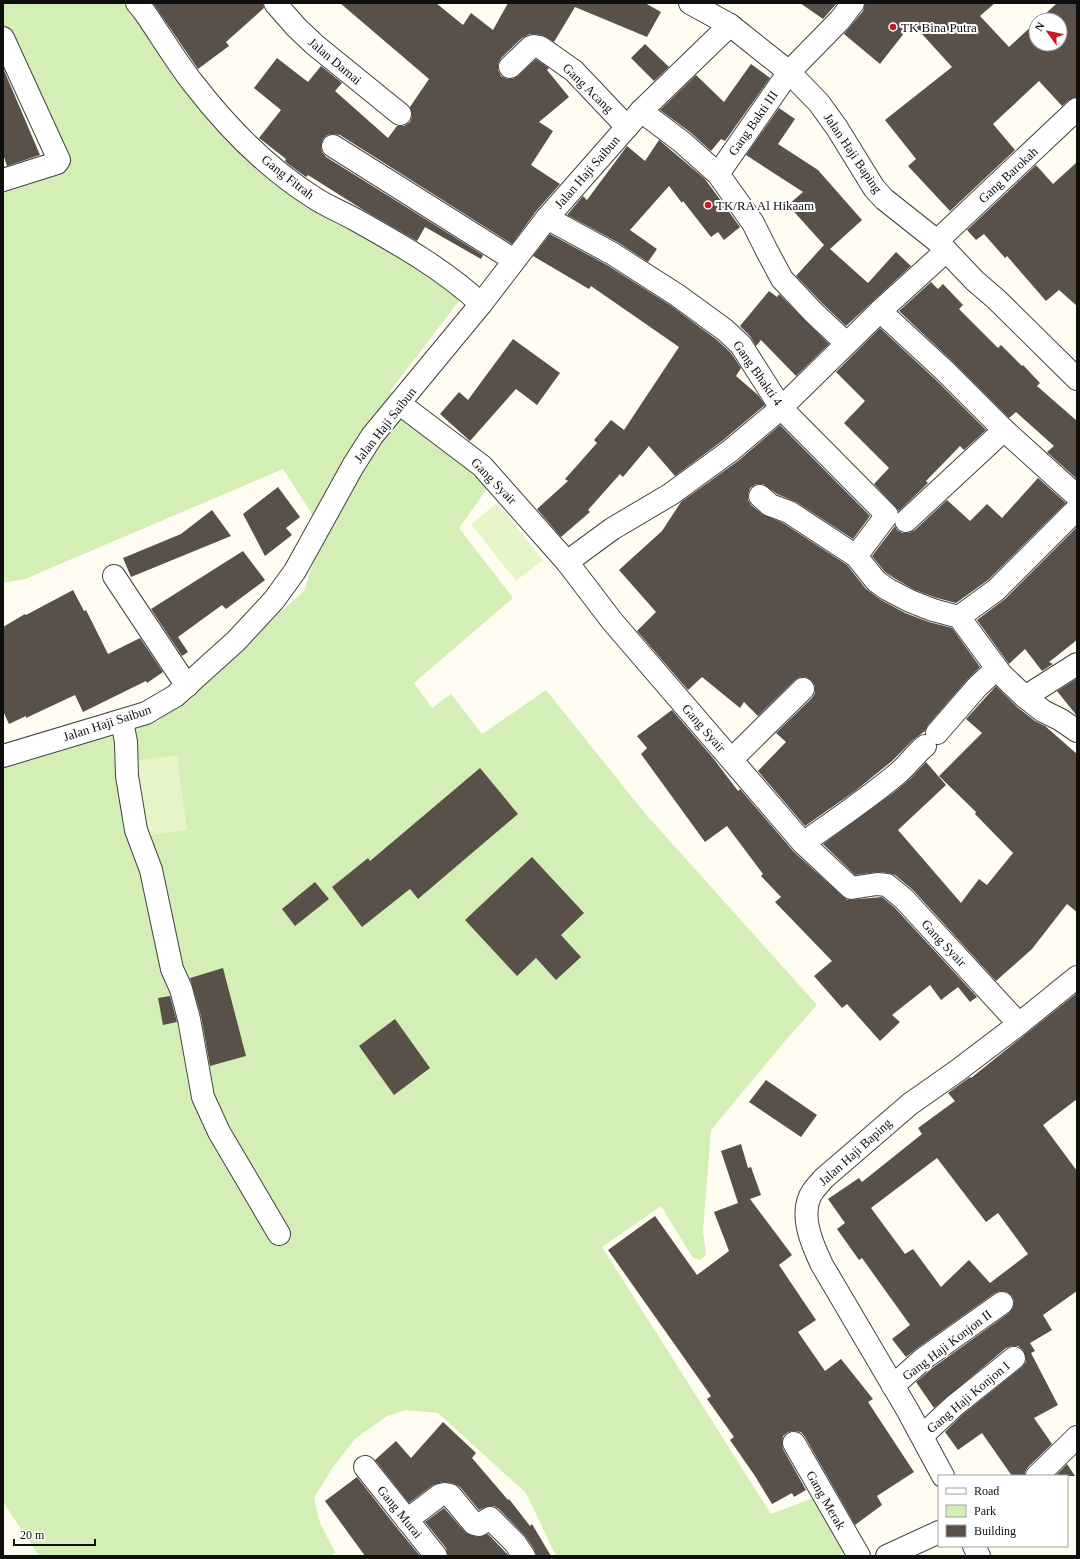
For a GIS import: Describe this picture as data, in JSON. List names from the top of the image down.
{
  "streets": {
    "street": [
      "Jalan Damai",
      "Gang Acang",
      "Gang Bakti III",
      "Jalan Haji Baping",
      "Jalan Haji Saibun",
      "Gang Barokah",
      "Gang Fitrah",
      "Gang Bhakti 4",
      "Gang Syair",
      "Gang Haji Konjon II",
      "Gang Haji Konjon I",
      "Gang Merak",
      "Gang Murai"
    ]
  },
  "crossings": [
    ["Gang Acang", "Jalan Haji Saibun"],
    ["Gang Bakti III", "Jalan Haji Baping"],
    ["Jalan Haji Baping", "Jalan Haji Saibun"],
    ["Jalan Haji Baping", "Gang Barokah"],
    ["Jalan Haji Baping", "Gang Syair"],
    ["Jalan Haji Baping", "Gang Haji Konjon II"],
    ["Jalan Haji Baping", "Gang Haji Konjon I"],
    ["Jalan Haji Saibun", "Gang Fitrah"],
    ["Jalan Haji Saibun", "Gang Bhakti 4"],
    ["Jalan Haji Saibun", "Gang Syair"],
    ["Gang Barokah", "Gang Bhakti 4"],
    ["Gang Barokah", "Gang Syair"]
  ],
  "places": ["TK Bina Putra", "TK/RA Al Hikaam"],
  "legend": ["Road", "Park", "Building"],
  "scale_bar": "20 m",
  "north": "top left"
}
